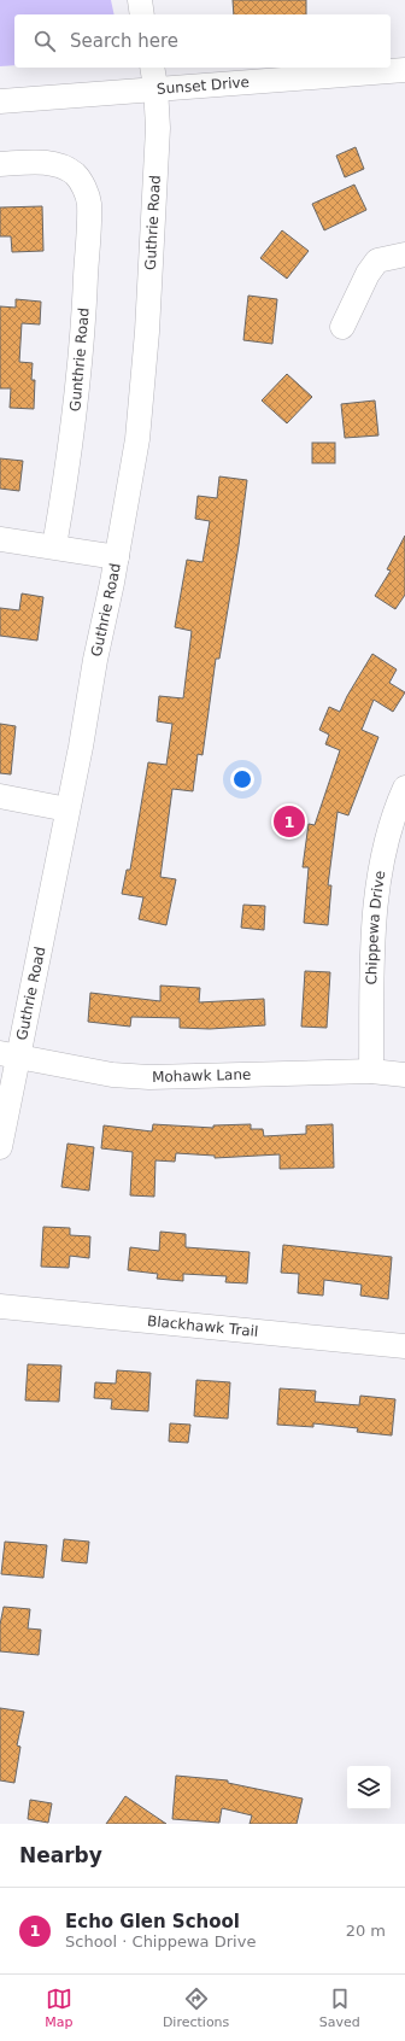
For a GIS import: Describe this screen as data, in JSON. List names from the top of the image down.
{
  "streets": {
    "street": [
      "Sunset Drive",
      "Guthrie Road",
      "Gunthrie Road",
      "Chippewa Drive",
      "Mohawk Lane",
      "Blackhawk Trail"
    ]
  },
  "crossings": [
    ["Sunset Drive", "Guthrie Road"],
    ["Guthrie Road", "Mohawk Lane"],
    ["Chippewa Drive", "Mohawk Lane"]
  ],
  "page": {
    "search": "Search here",
    "pins": "1",
    "heading": "Nearby",
    "list": [
      {
        "mark": "1",
        "name": "Echo Glen School",
        "note": "School · Chippewa Drive",
        "value": "20 m"
      }
    ],
    "nav": ["Map", "Directions", "Saved"]
  }
}
